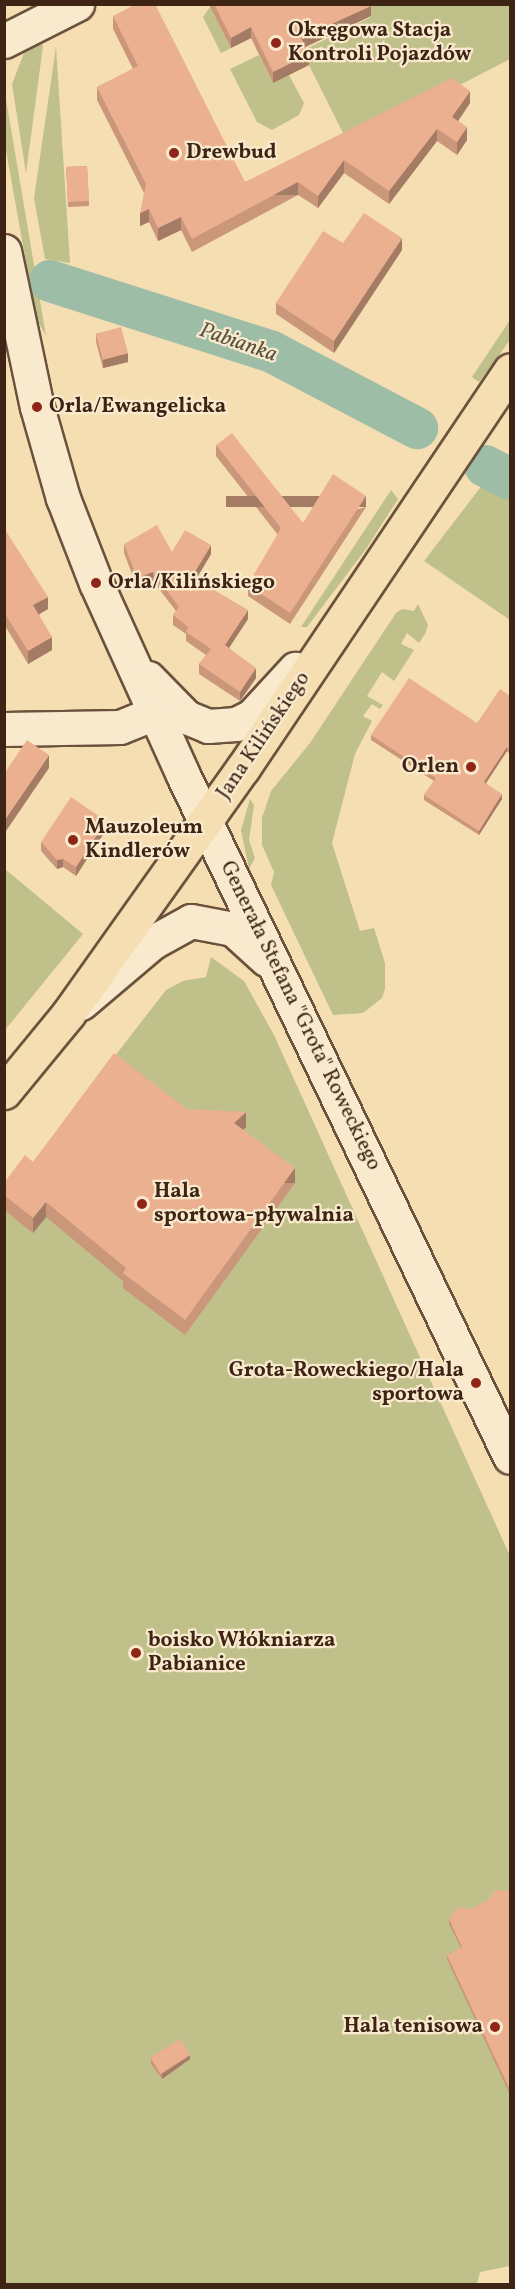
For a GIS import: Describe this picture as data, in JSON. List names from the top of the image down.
{
  "streets": {
    "main road": ["Jana Kilińskiego"],
    "street": ["Generała Stefana \"Grota\" Roweckiego"]
  },
  "crossings": [
    ["Jana Kilińskiego", "Generała Stefana \"Grota\" Roweckiego"]
  ],
  "water": ["Pabianka"],
  "places": [
    "Okręgowa Stacja Kontroli Pojazdów",
    "Drewbud",
    "Orla/Ewangelicka",
    "Orla/Kilińskiego",
    "Orlen",
    "Mauzoleum Kindlerów",
    "Hala sportowa-pływalnia",
    "Grota-Roweckiego/Hala sportowa",
    "boisko Włókniarza Pabianice",
    "Hala tenisowa"
  ]
}
